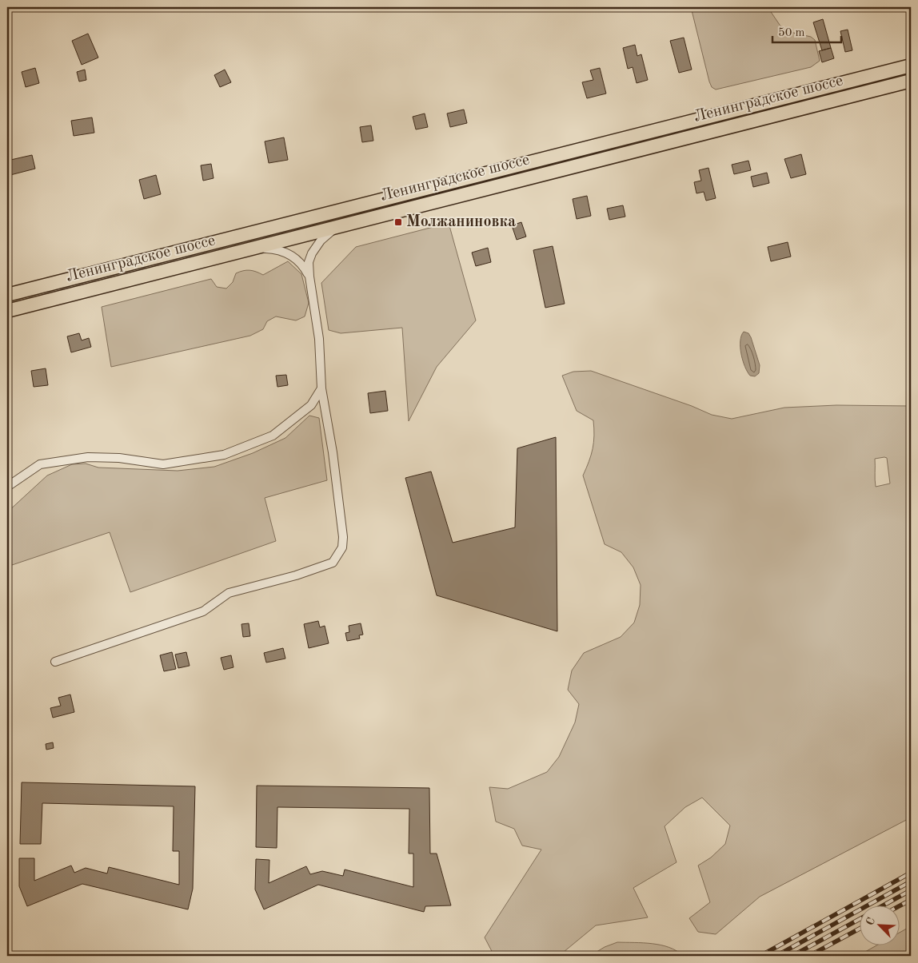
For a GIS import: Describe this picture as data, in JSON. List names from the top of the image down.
{
  "streets": {
    "highway": ["Ленинградское шоссе"]
  },
  "places": {
    "transit": ["Молжаниновка"]
  },
  "scale_bar": "50 m",
  "north": "top left"
}
